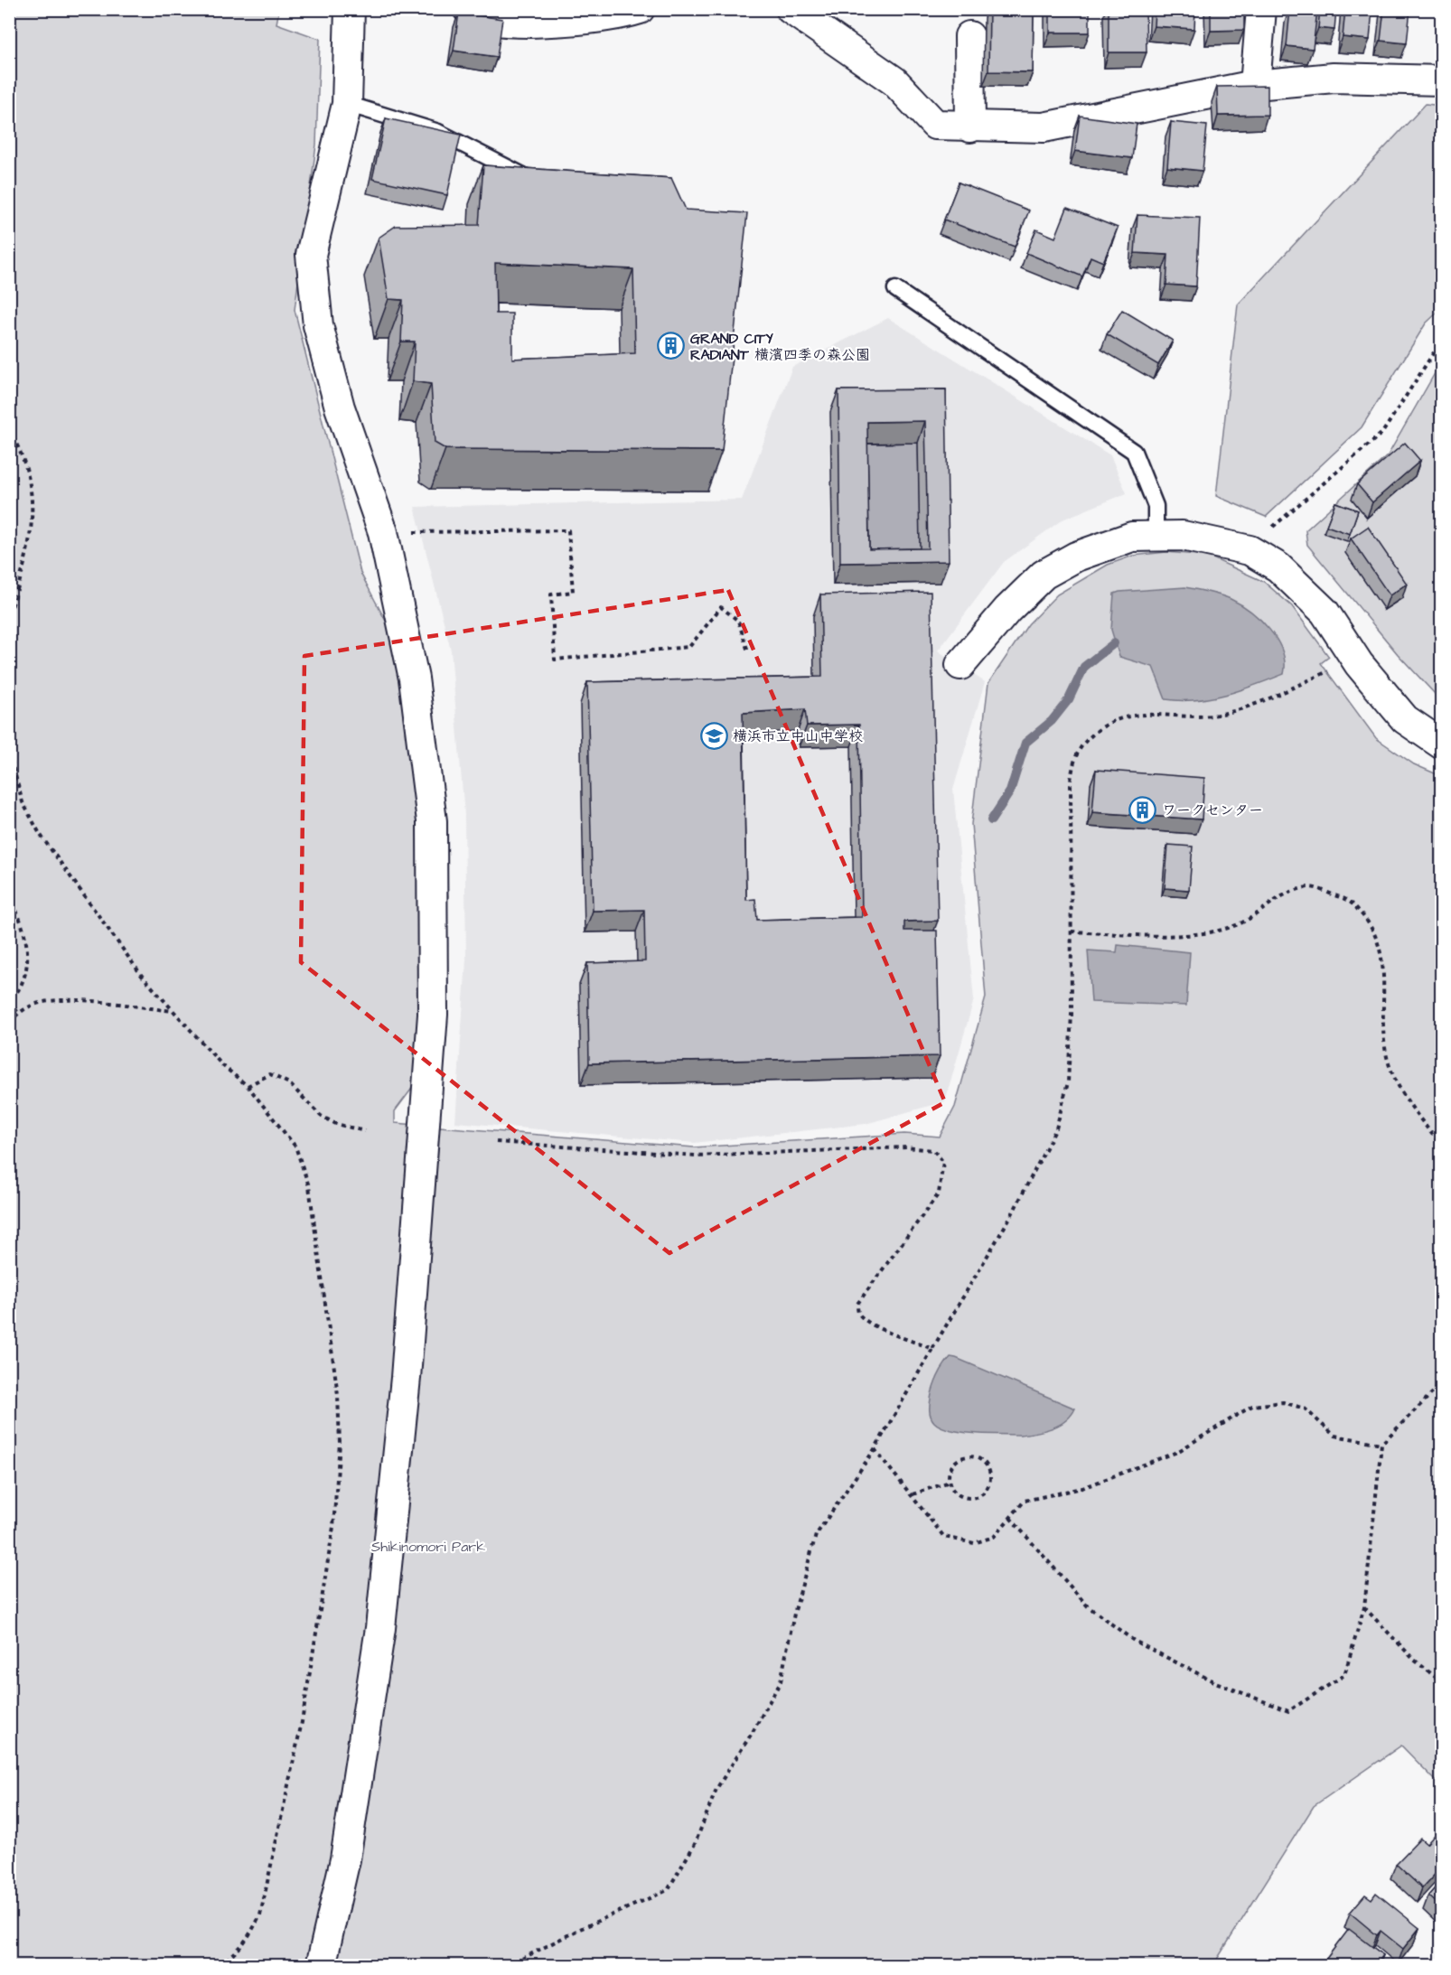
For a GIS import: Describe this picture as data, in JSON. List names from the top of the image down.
{
  "parks": ["Shikinomori Park"],
  "places": {
    "building": ["GRAND CITY RADIANT 横濱四季の森公園", "ワークセンター"],
    "school or university": ["横浜市立中山中学校"]
  }
}
